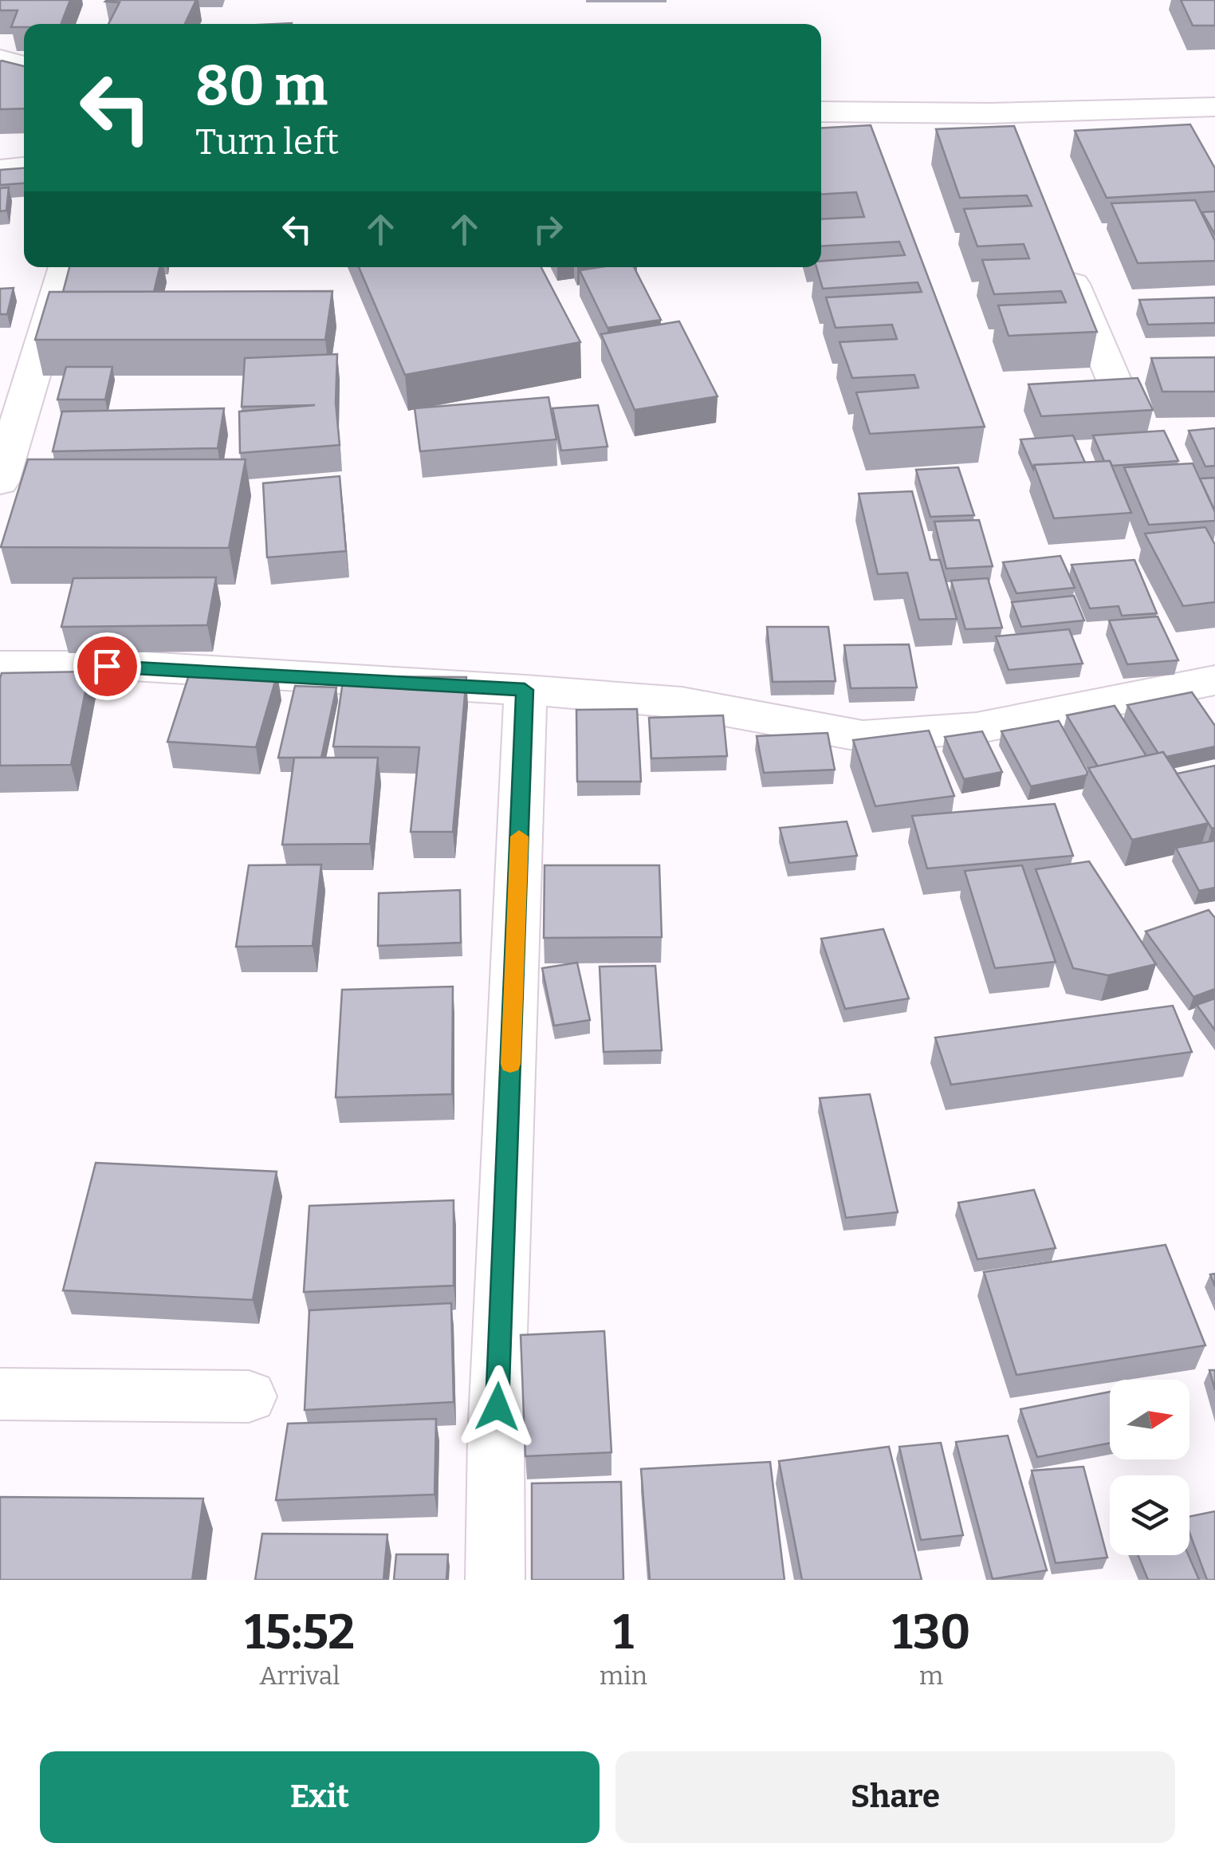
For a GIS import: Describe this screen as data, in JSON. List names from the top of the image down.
{
  "north": "right",
  "page": {
    "turn": ["80 m", "Turn left"],
    "eta": [
      "15:52",
      "Arrival",
      "1",
      "min",
      "130",
      "m"
    ],
    "buttons": ["Exit", "Share"]
  }
}
